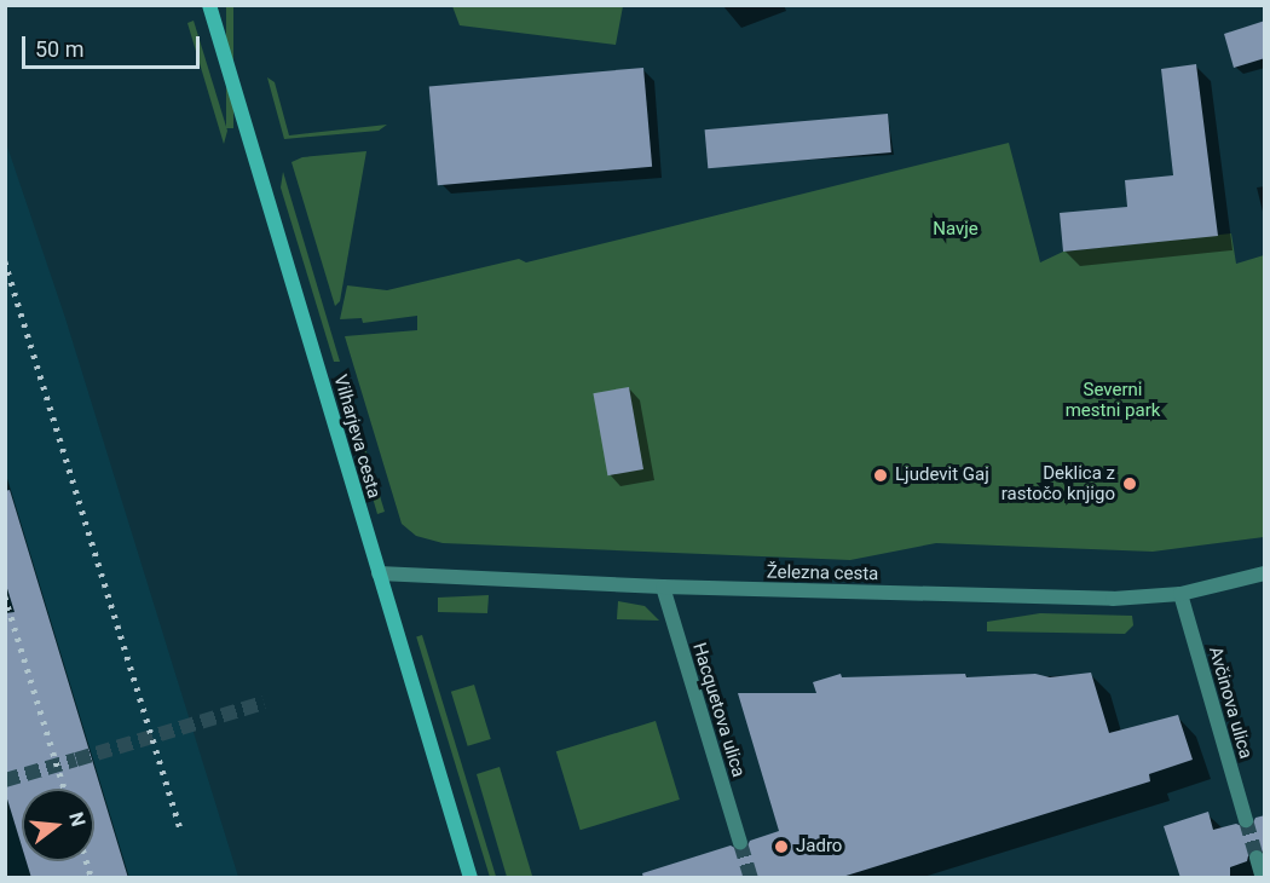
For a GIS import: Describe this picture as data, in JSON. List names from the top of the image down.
{
  "streets": {
    "main road": ["Vilharjeva cesta"],
    "street": ["Železna cesta", "Avčinova ulica", "Hacquetova ulica"]
  },
  "crossings": [
    ["Vilharjeva cesta", "Železna cesta"],
    ["Železna cesta", "Avčinova ulica"],
    ["Železna cesta", "Hacquetova ulica"]
  ],
  "parks": ["Navje", "Severni mestni park"],
  "places": ["Ljudevit Gaj", "Deklica z rastočo knjigo", "Jadro"],
  "scale_bar": "50 m",
  "north": "right"
}
